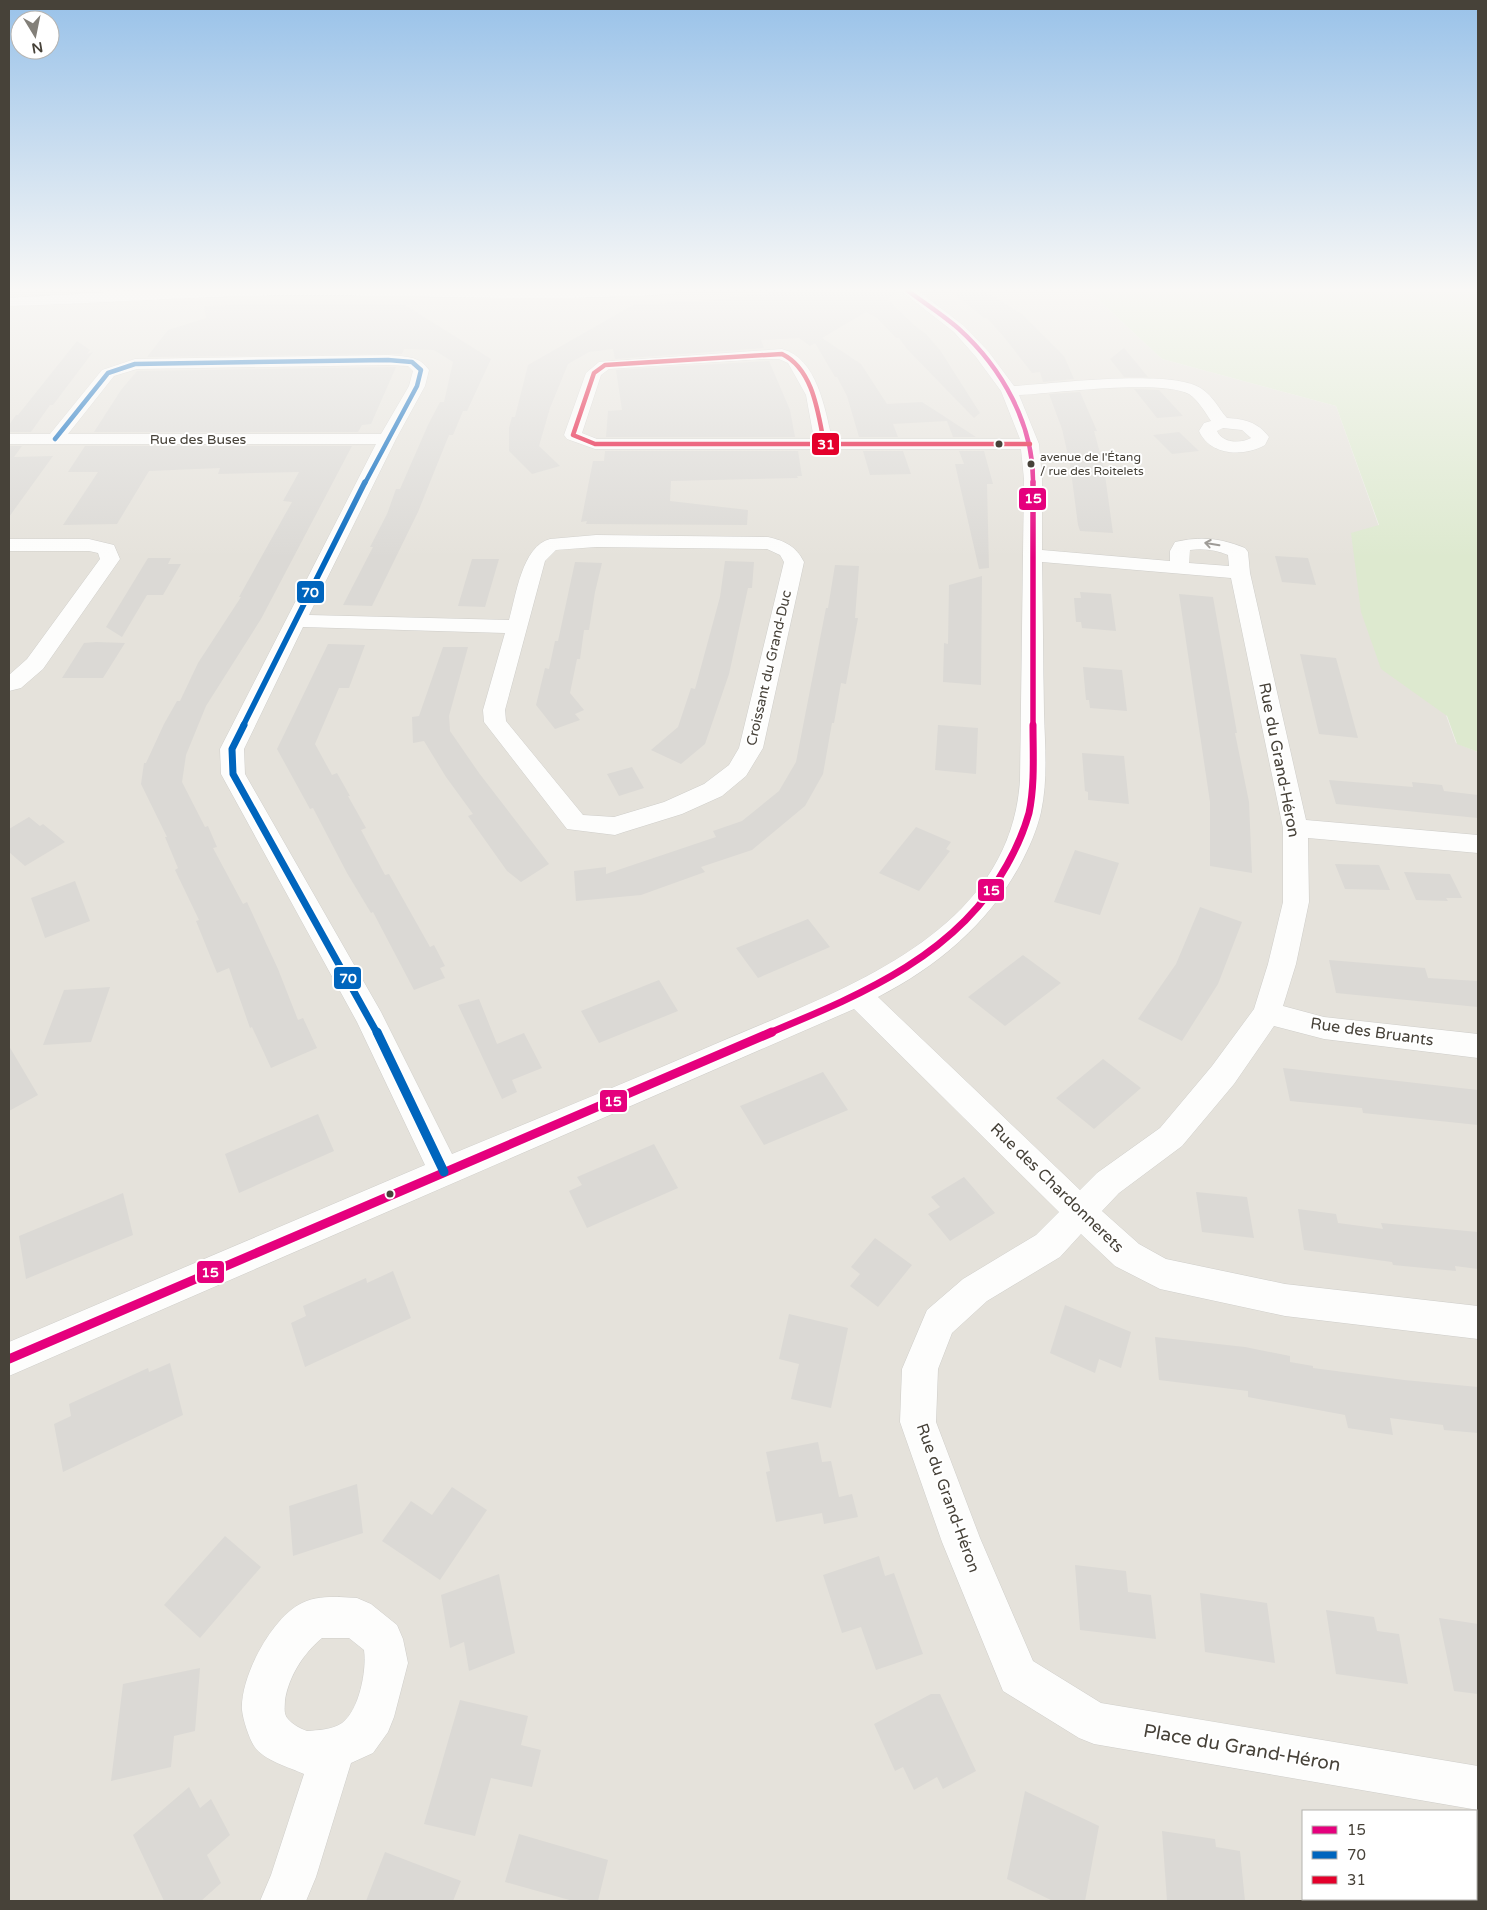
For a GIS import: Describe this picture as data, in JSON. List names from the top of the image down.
{
  "streets": {
    "street": [
      "Rue des Buses",
      "Croissant du Grand-Duc",
      "Rue du Grand-Héron",
      "Rue des Bruants",
      "Rue des Chardonnerets",
      "Place du Grand-Héron"
    ]
  },
  "crossings": [
    ["Rue du Grand-Héron", "Rue des Bruants"],
    ["Rue du Grand-Héron", "Rue des Chardonnerets"],
    ["Rue du Grand-Héron", "Place du Grand-Héron"]
  ],
  "places": ["avenue de l'Étang / rue des Roitelets"],
  "lines": ["transit line 15", "transit line 70", "transit line 31"],
  "legend": ["15", "70", "31"],
  "north": "bottom"
}
